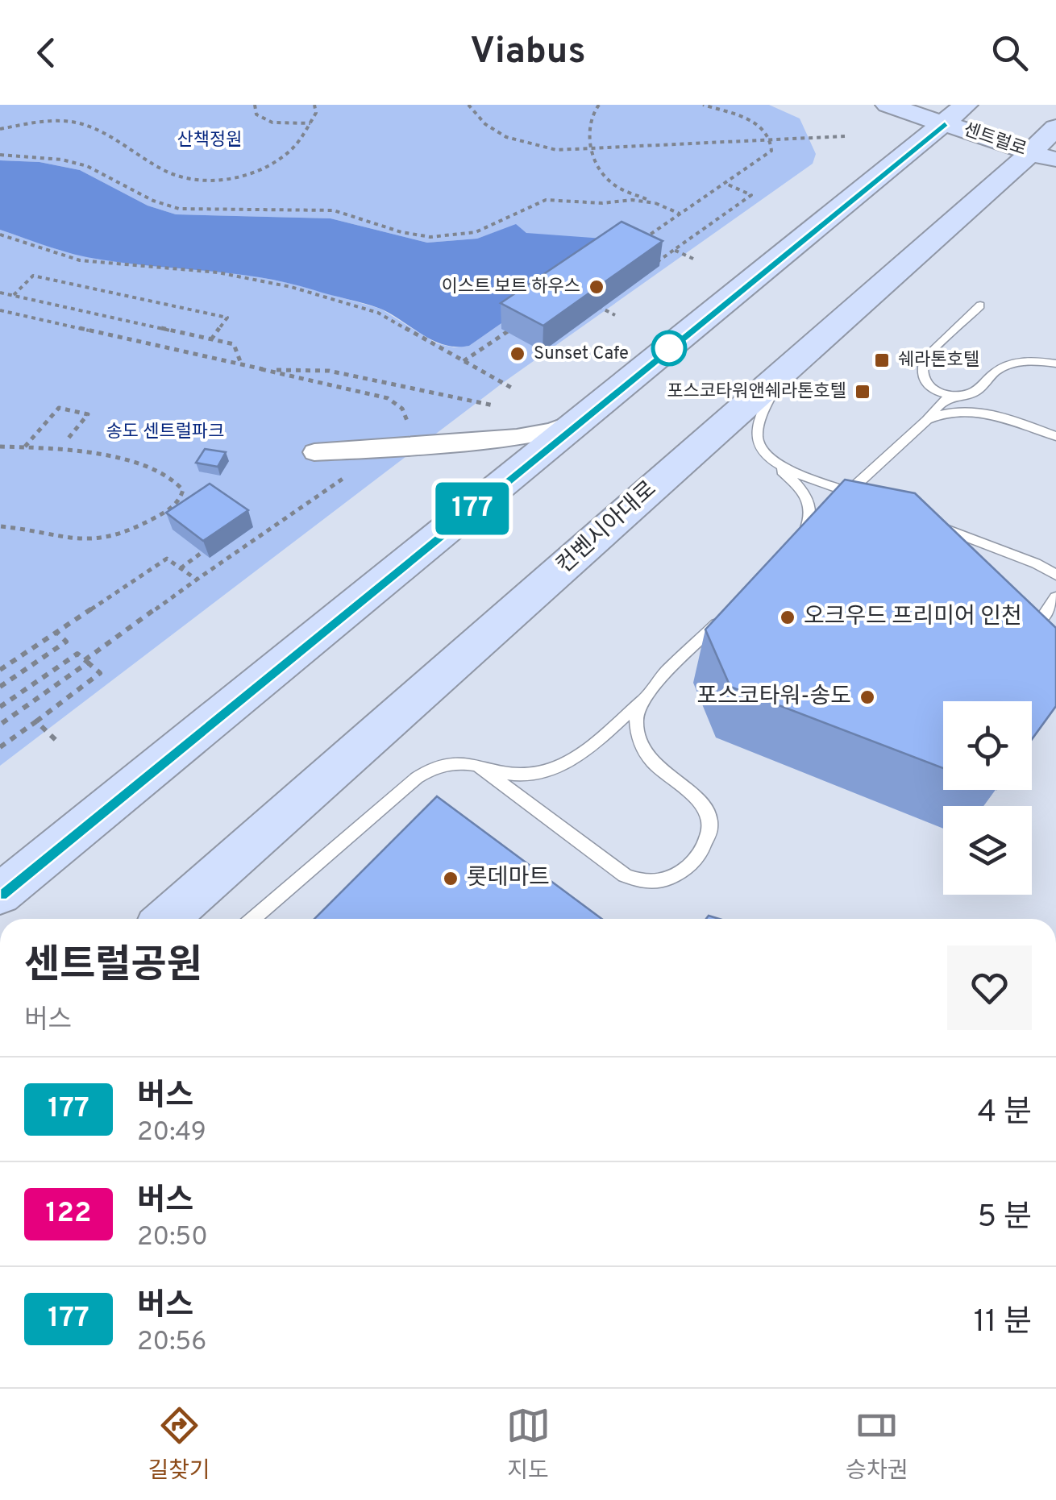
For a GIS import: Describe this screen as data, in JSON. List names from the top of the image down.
{
  "streets": {
    "main road": ["센트럴로", "컨벤시아대로"]
  },
  "crossings": [
    ["센트럴로", "컨벤시아대로"]
  ],
  "parks": ["산책정원", "송도 센트럴파크"],
  "places": {
    "other": [
      "이스트 보트 하우스",
      "Sunset Cafe",
      "오크우드 프리미어 인천",
      "포스코타워-송도",
      "롯데마트"
    ],
    "transit": ["쉐라톤호텔", "포스코타워앤쉐라톤호텔"]
  },
  "lines": ["bus line 177"],
  "page": {
    "header": "Viabus",
    "on_map": "177",
    "heading": ["센트럴공원", "버스"],
    "list": [
      {
        "mark": "177",
        "name": "버스",
        "note": "20:49",
        "value": "4 분"
      },
      {
        "mark": "122",
        "name": "버스",
        "note": "20:50",
        "value": "5 분"
      },
      {
        "mark": "177",
        "name": "버스",
        "note": "20:56",
        "value": "11 분"
      }
    ],
    "tabs": ["길찾기", "지도", "승차권"]
  }
}
